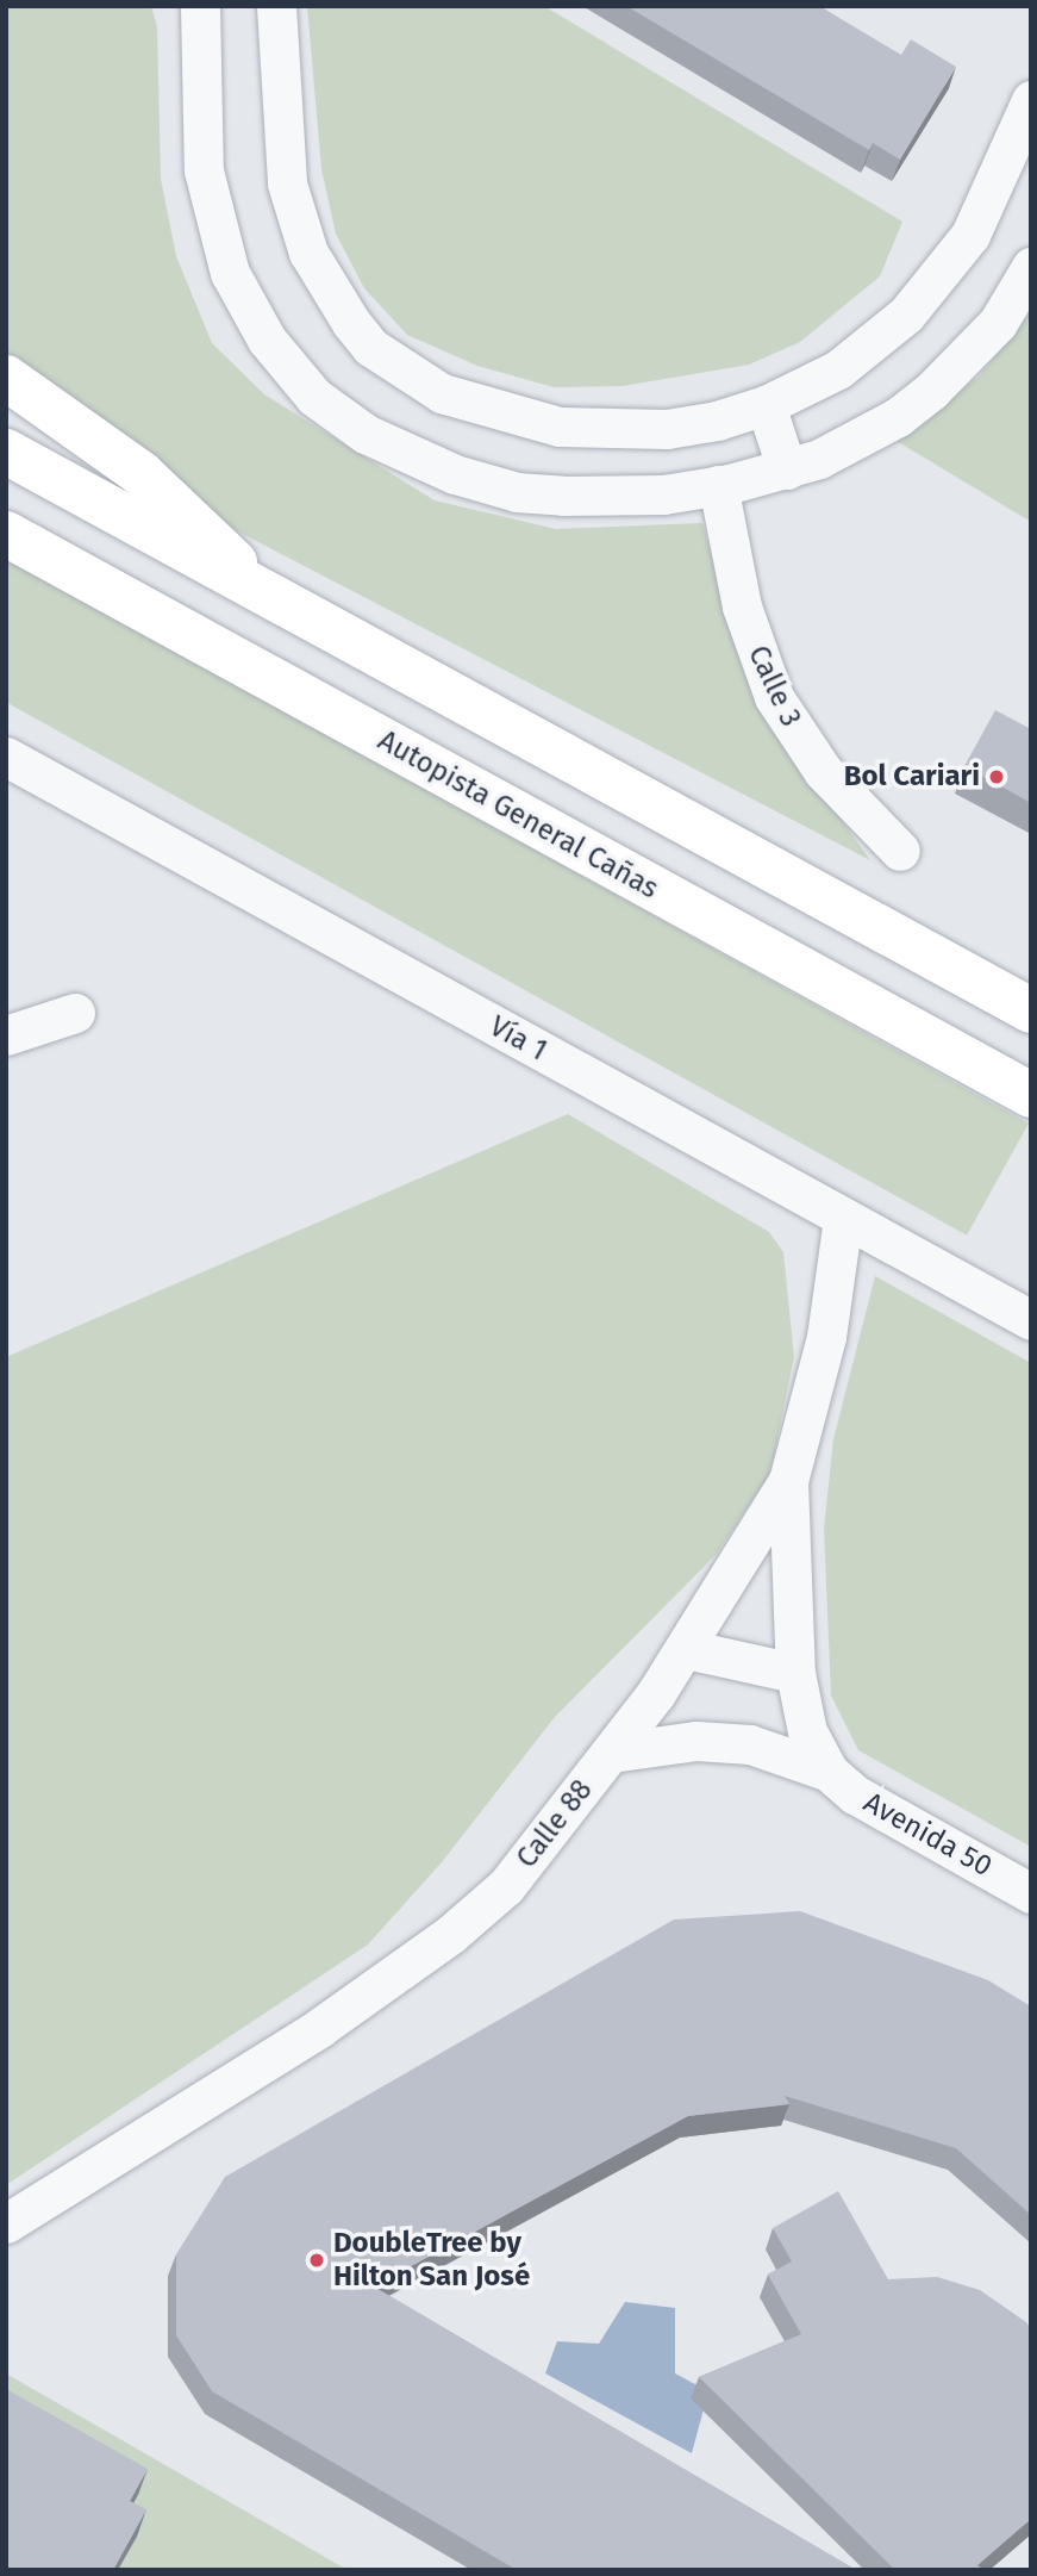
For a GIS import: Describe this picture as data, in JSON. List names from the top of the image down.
{
  "streets": {
    "highway": ["Autopista General Cañas"],
    "street": [
      "Calle 3",
      "Vía 1",
      "Calle 88",
      "Avenida 50"
    ]
  },
  "crossings": [
    ["Vía 1", "Calle 88"],
    ["Calle 88", "Avenida 50"]
  ],
  "places": ["Bol Cariari", "DoubleTree by Hilton San José"]
}
